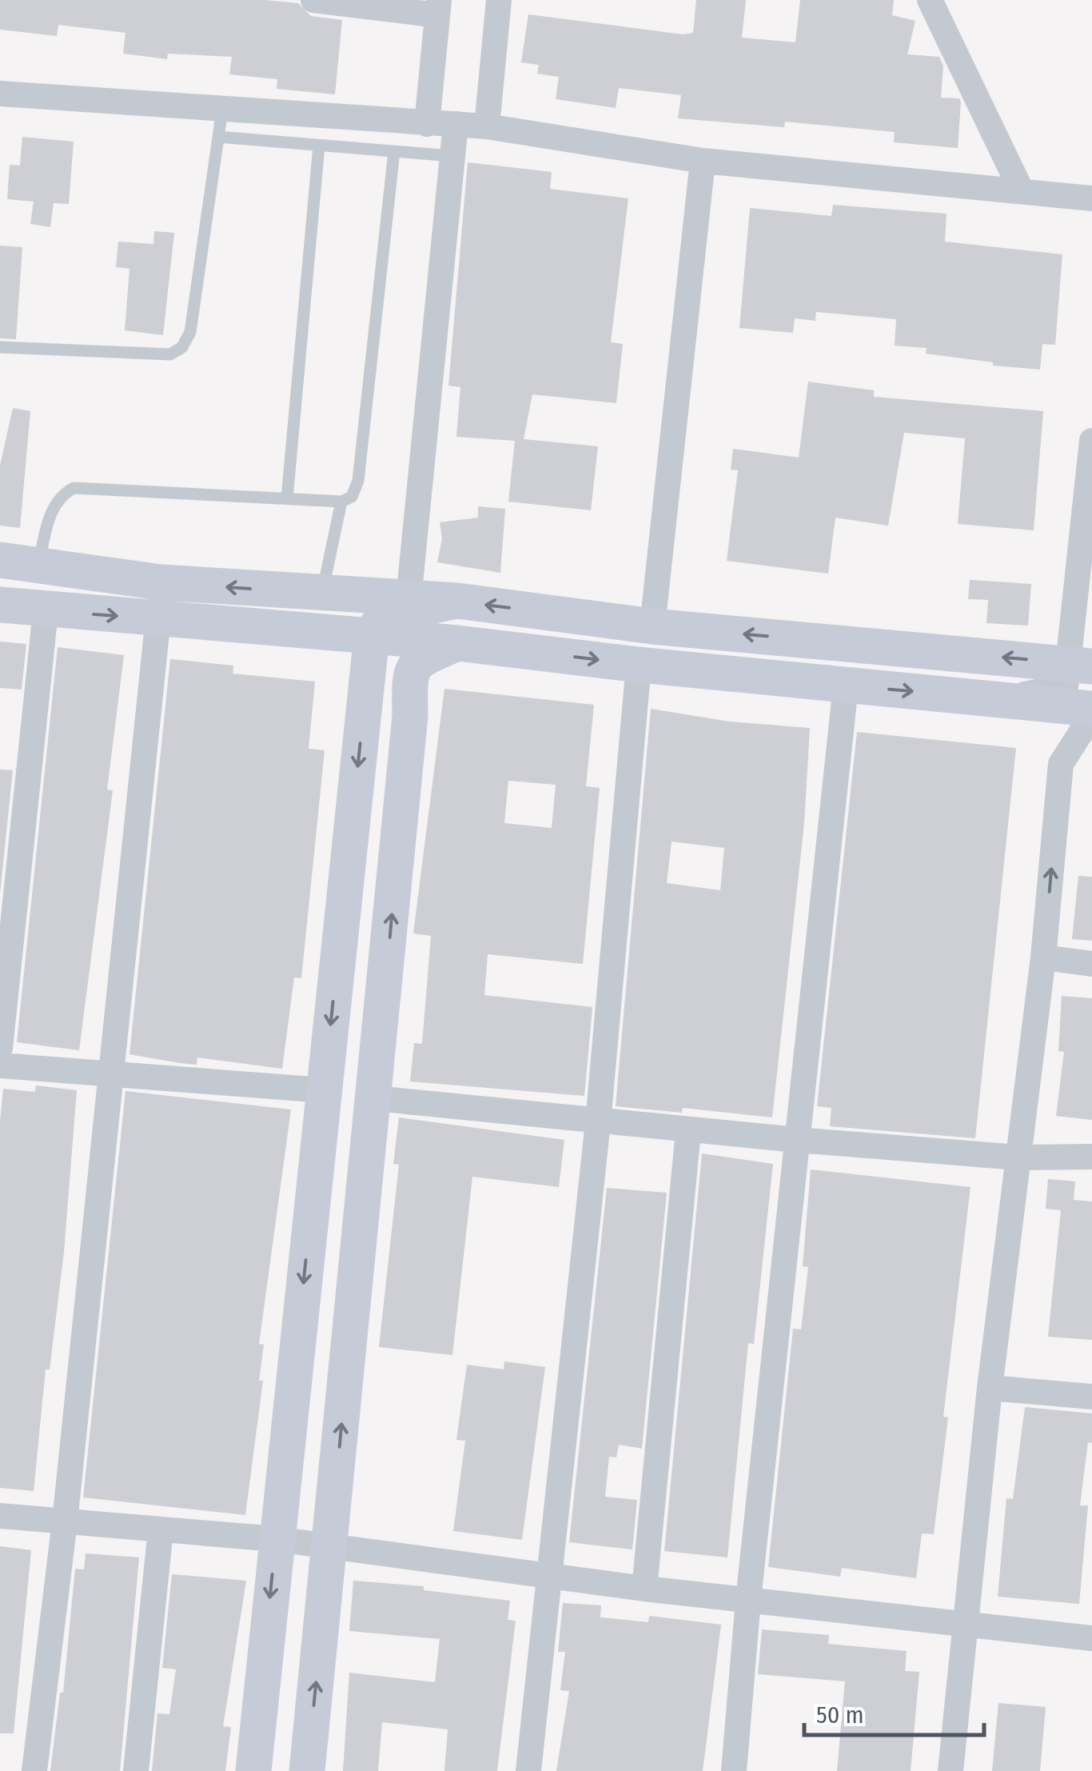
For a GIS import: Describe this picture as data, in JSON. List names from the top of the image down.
{
  "scale_bar": "50 m"
}
